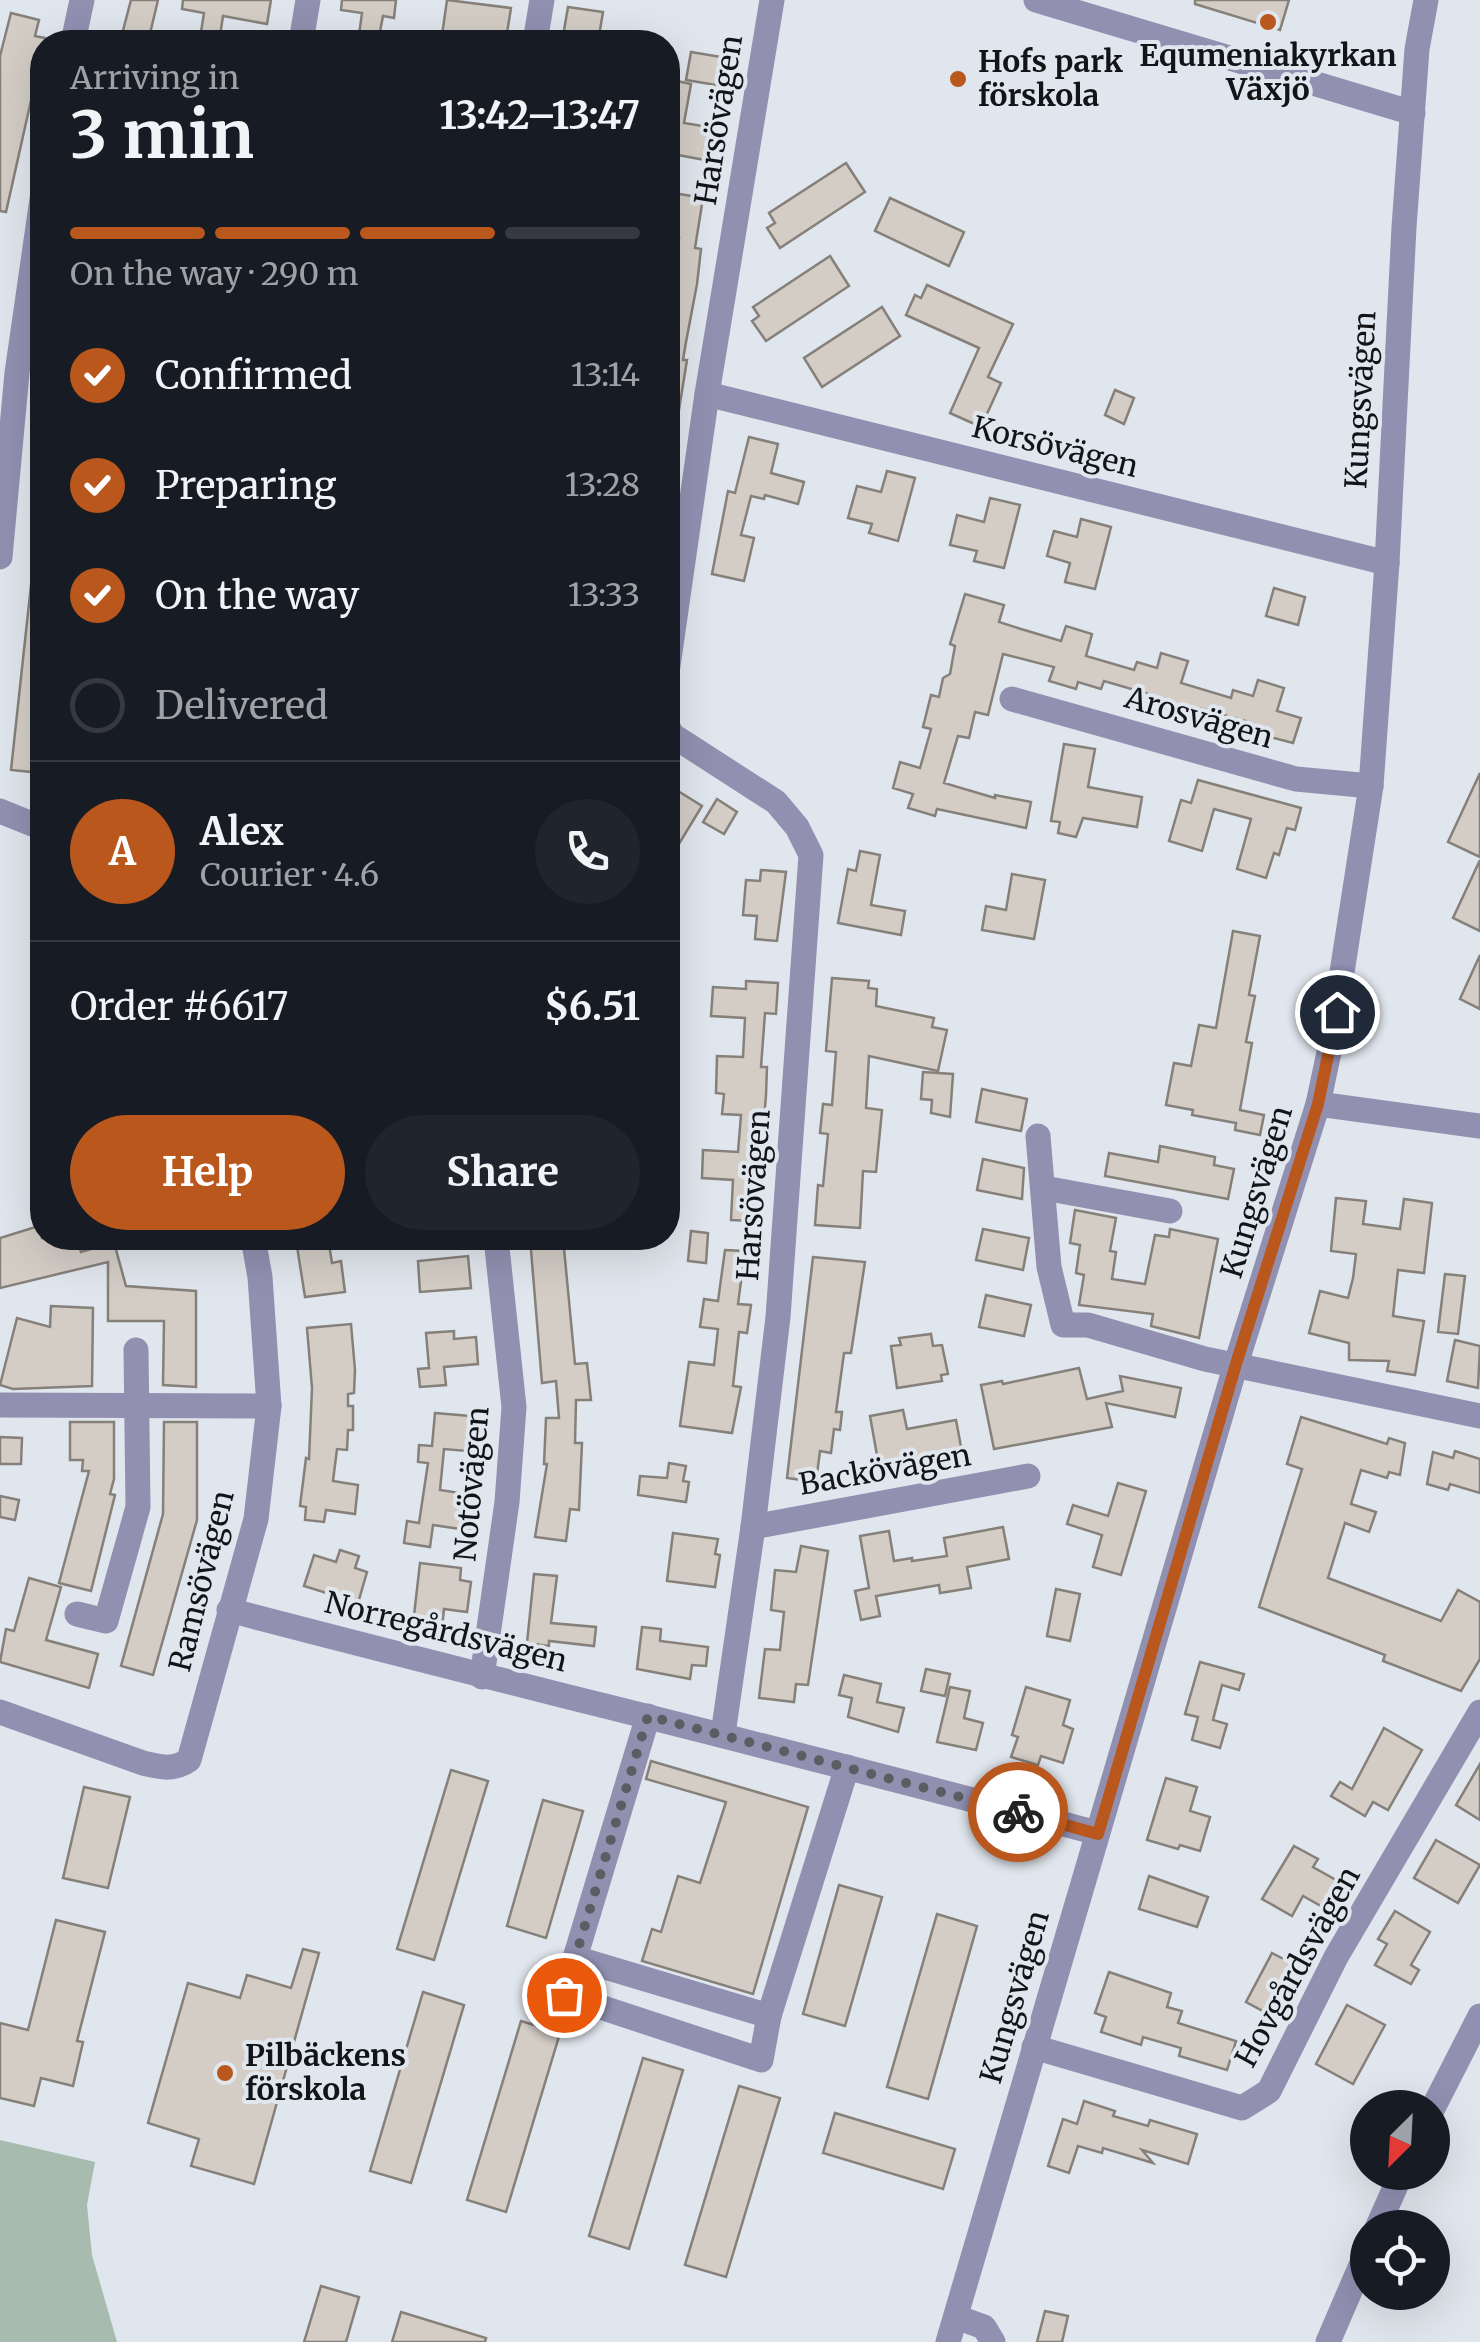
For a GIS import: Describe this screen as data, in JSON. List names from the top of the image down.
{
  "streets": {
    "street": [
      "Harsövägen",
      "Kungsvägen",
      "Korsövägen",
      "Arosvägen",
      "Backövägen",
      "Notövägen",
      "Ramsövägen",
      "Norregårdsvägen",
      "Hovgårdsvägen"
    ]
  },
  "crossings": [
    ["Harsövägen", "Korsövägen"],
    ["Harsövägen", "Backövägen"],
    ["Harsövägen", "Norregårdsvägen"],
    ["Kungsvägen", "Korsövägen"],
    ["Kungsvägen", "Arosvägen"],
    ["Kungsvägen", "Norregårdsvägen"],
    ["Kungsvägen", "Hovgårdsvägen"],
    ["Notövägen", "Norregårdsvägen"],
    ["Ramsövägen", "Norregårdsvägen"]
  ],
  "places": ["Equmeniakyrkan Växjö", "Hofs park förskola", "Pilbäckens förskola"],
  "north": "bottom left",
  "page": {
    "heading": ["3 min", "Arriving in", "13:42–13:47"],
    "panel": [
      "Alex",
      "Courier · 4.6",
      "Order #6617",
      "$6.51"
    ],
    "bar": "On the way · 290 m",
    "list": [
      ["Confirmed", "13:14"],
      ["Preparing", "13:28"],
      ["On the way", "13:33"],
      "Delivered"
    ],
    "round": "A",
    "buttons": ["Help", "Share"]
  }
}
